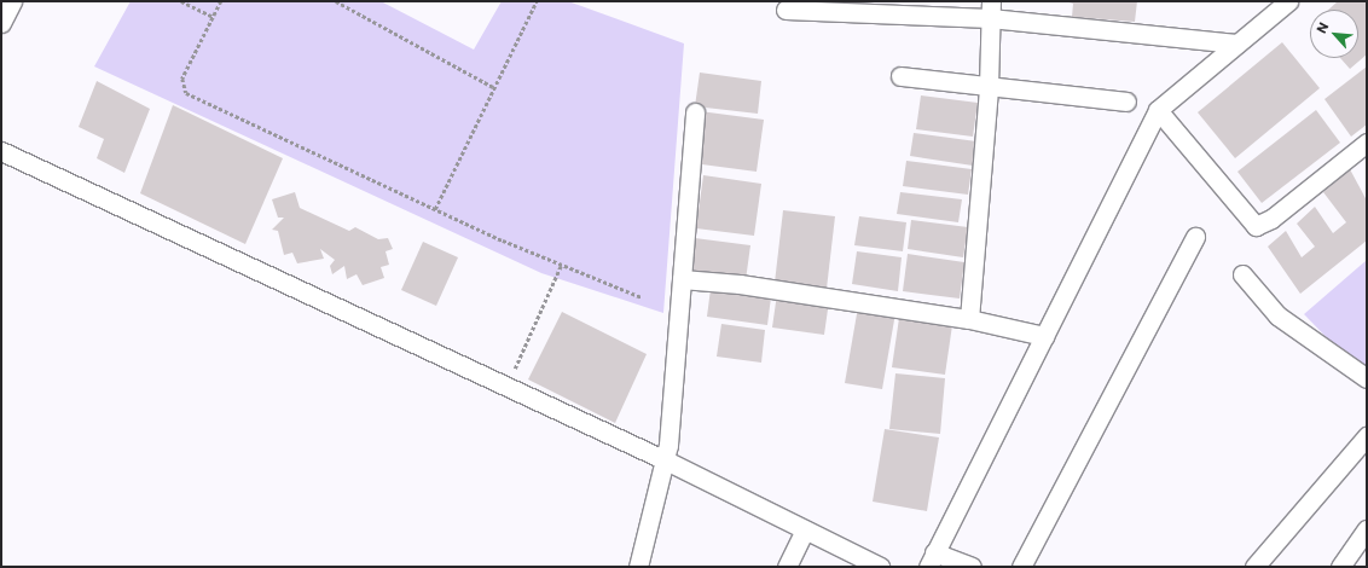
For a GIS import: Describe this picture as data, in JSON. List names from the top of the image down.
{
  "north": "top left"
}
